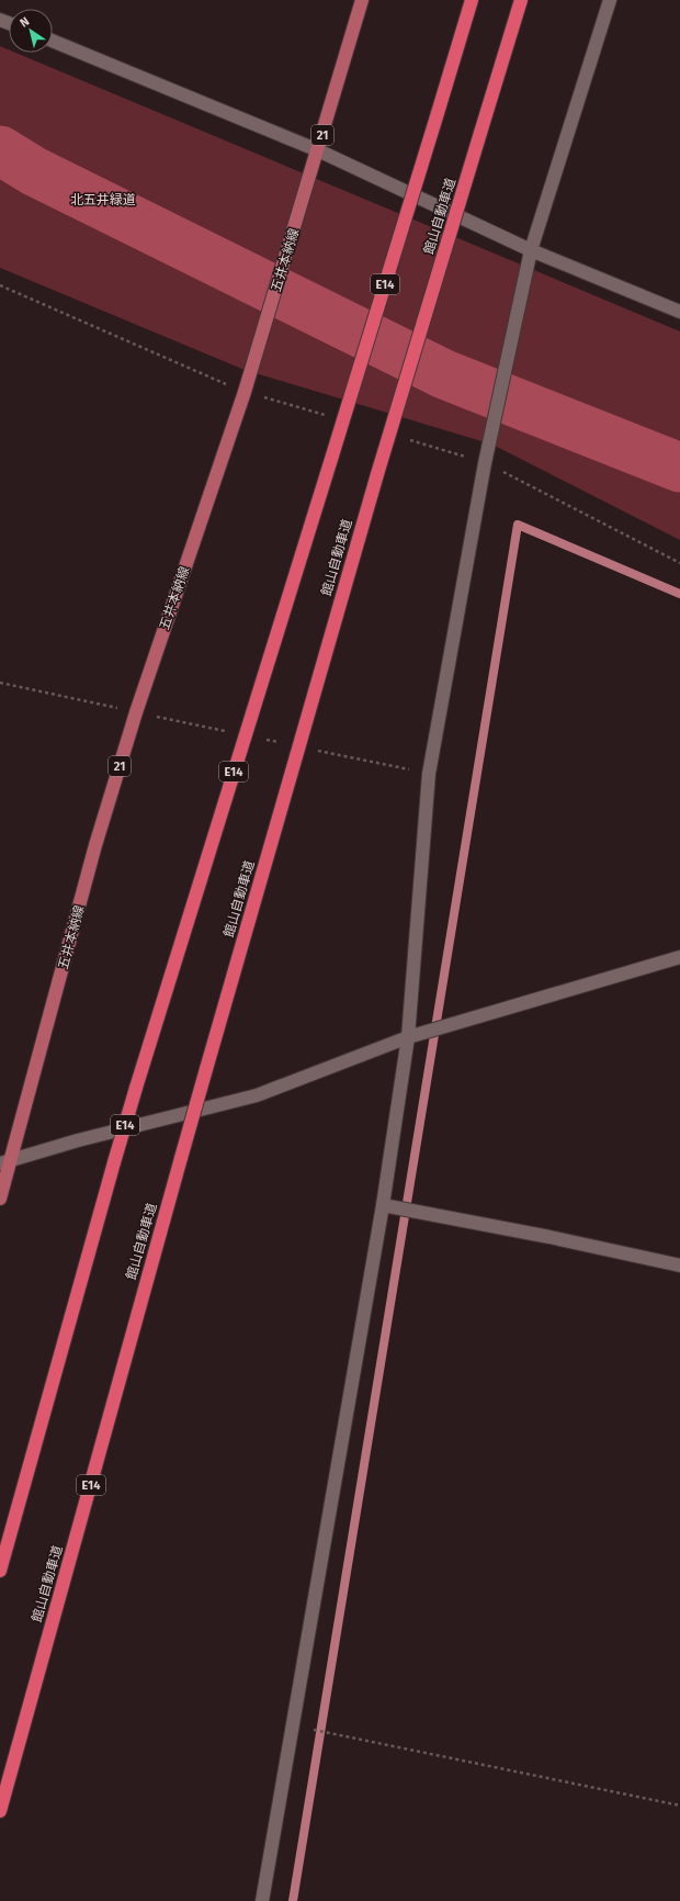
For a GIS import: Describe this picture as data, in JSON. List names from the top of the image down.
{
  "streets": {
    "highway": ["館山自動車道", "E14"],
    "main road": ["21", "五井本納線"]
  },
  "parks": ["北五井緑道"],
  "north": "top left"
}
